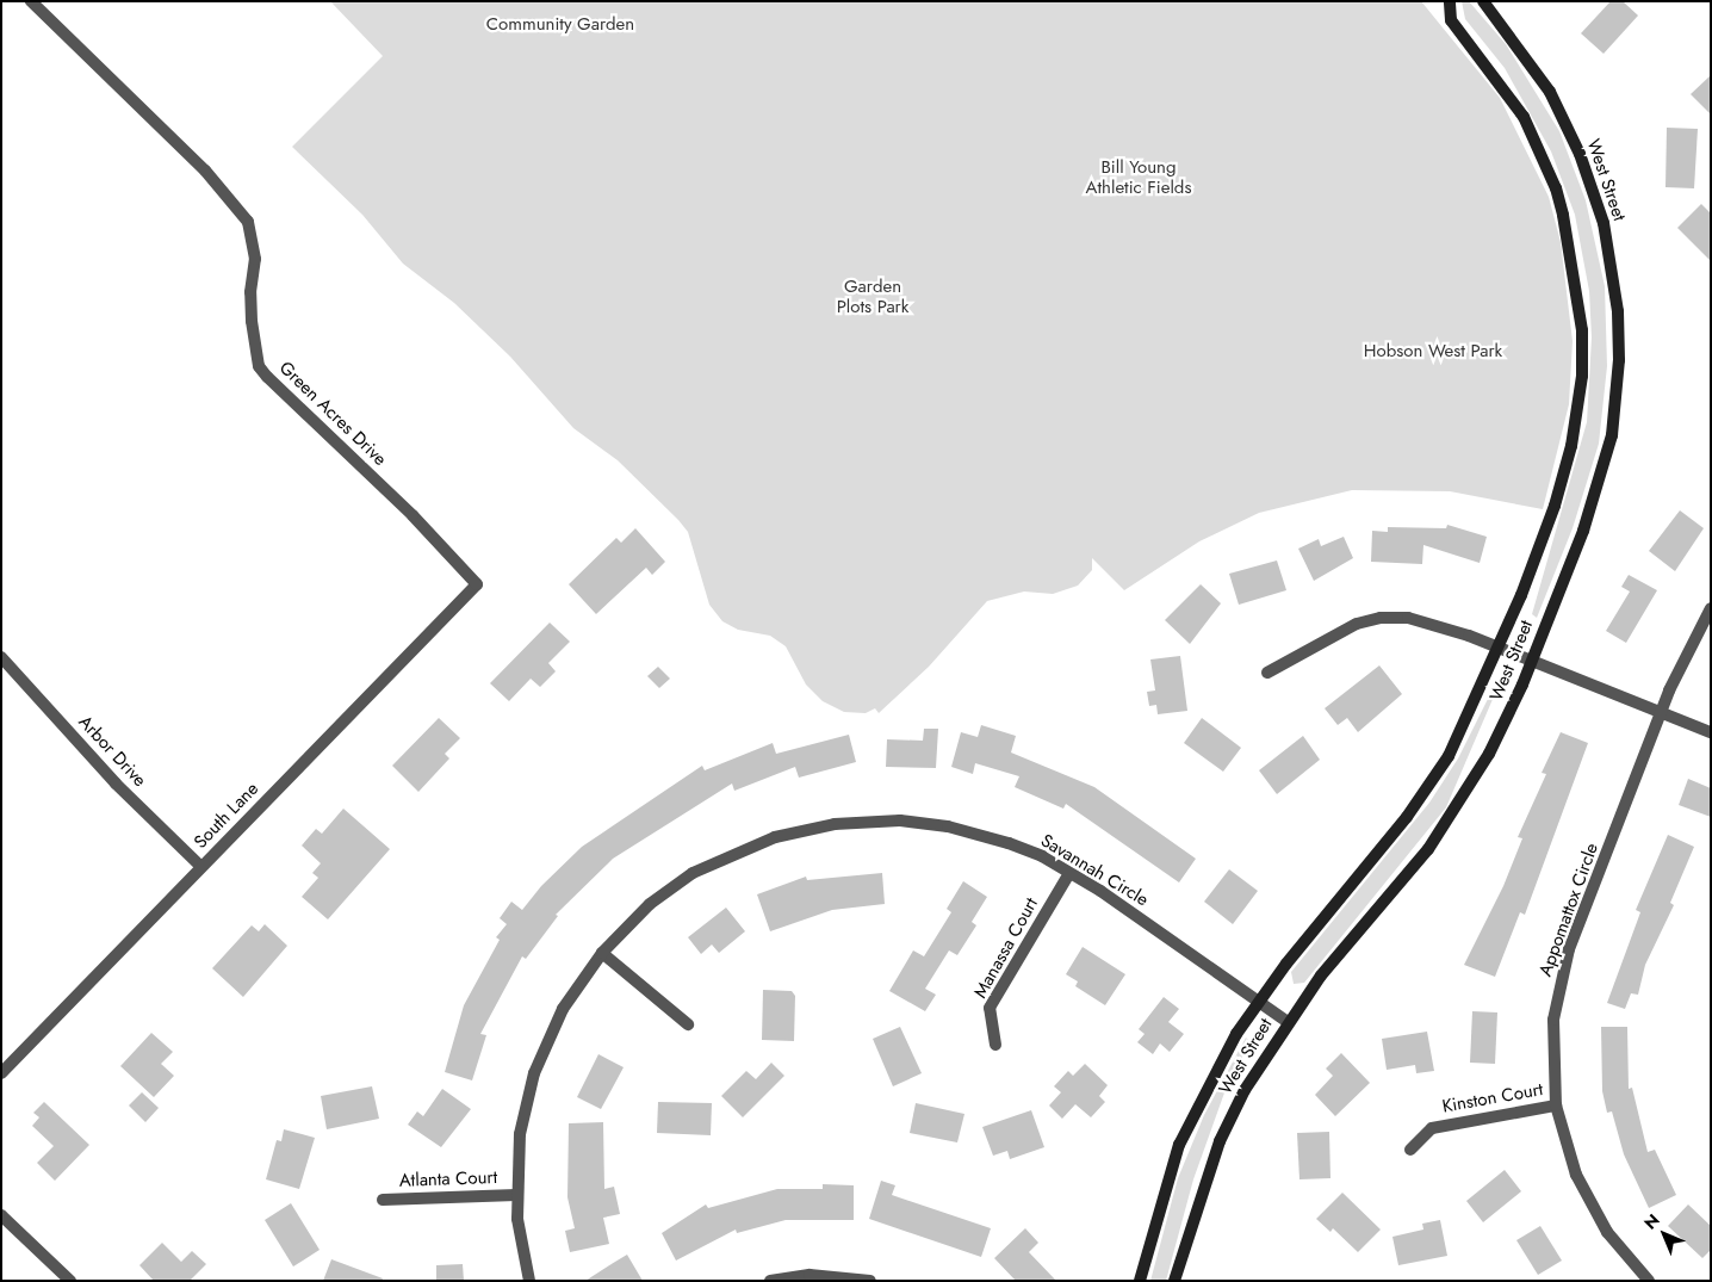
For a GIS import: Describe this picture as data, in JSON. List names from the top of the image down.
{
  "streets": {
    "street": [
      "West Street",
      "Green Acres Drive",
      "Arbor Drive",
      "South Lane",
      "Savannah Circle",
      "Appomattox Circle",
      "Manassa Court",
      "Kinston Court",
      "Atlanta Court"
    ]
  },
  "crossings": [
    ["West Street", "Savannah Circle"],
    ["Green Acres Drive", "South Lane"],
    ["Arbor Drive", "South Lane"],
    ["Savannah Circle", "Manassa Court"],
    ["Savannah Circle", "Atlanta Court"],
    ["Appomattox Circle", "Kinston Court"]
  ],
  "parks": [
    "Community Garden",
    "Bill Young Athletic Fields",
    "Garden Plots Park",
    "Hobson West Park"
  ],
  "north": "top left"
}
